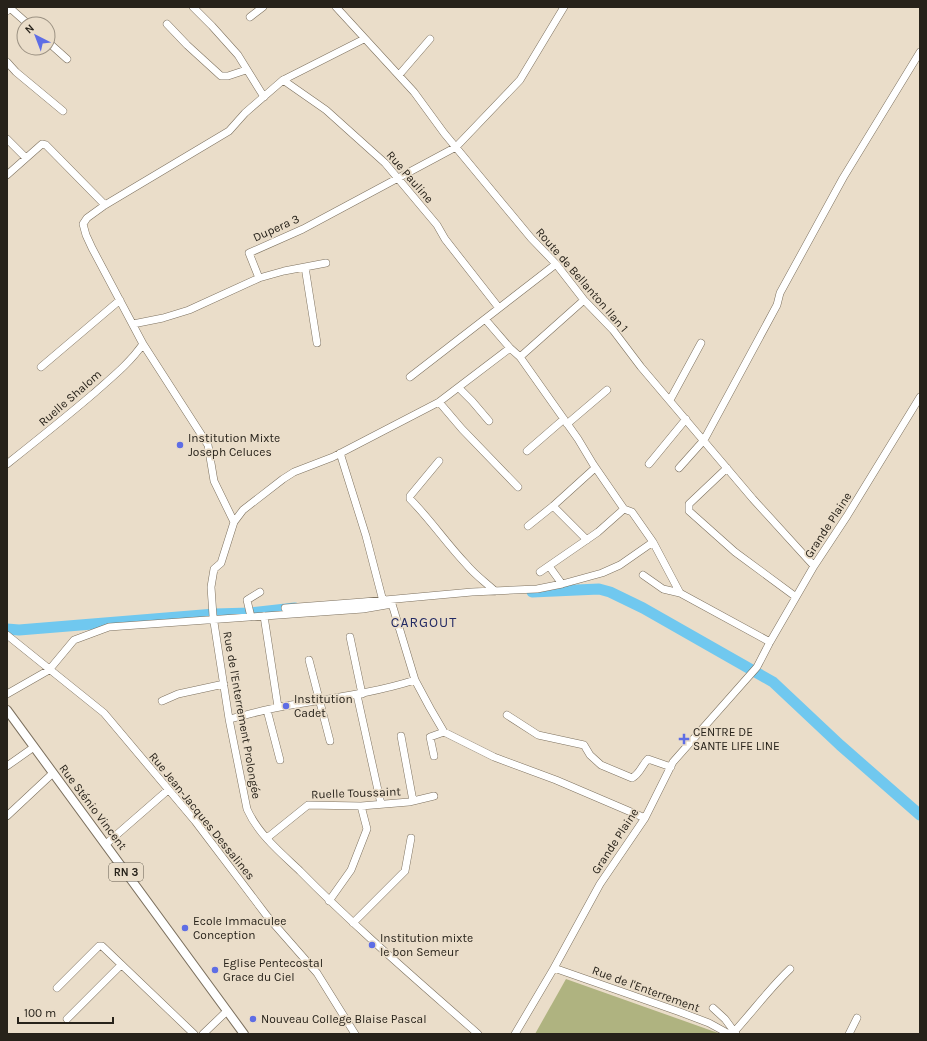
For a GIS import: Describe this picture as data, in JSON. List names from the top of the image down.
{
  "streets": {
    "main road": ["Rue Sténio Vincent", "RN 3"],
    "street": [
      "Rue Pauline",
      "Dupera 3",
      "Route de Bellanton Ilan 1",
      "Ruelle Shalom",
      "Grande Plaine",
      "Rue de l'Enterrement Prolongée",
      "Ruelle Toussaint",
      "Rue Jean-Jacques Dessalines",
      "Rue de l'Enterrement"
    ]
  },
  "crossings": [
    ["Rue Pauline", "Dupera 3"],
    ["Dupera 3", "Route de Bellanton Ilan 1"],
    ["Route de Bellanton Ilan 1", "Grande Plaine"],
    ["Grande Plaine", "Rue de l'Enterrement"],
    ["Rue de l'Enterrement Prolongée", "Ruelle Toussaint"]
  ],
  "districts": ["CARGOUT"],
  "places": {
    "other": [
      "Institution Mixte Joseph Celuces",
      "Institution Cadet",
      "Ecole Immaculee Conception",
      "Institution mixte le bon Semeur",
      "Eglise Pentecostal Grace du Ciel",
      "Nouveau College Blaise Pascal"
    ],
    "health": ["CENTRE DE SANTE LIFE LINE"]
  },
  "scale_bar": "100 m",
  "north": "top left"
}
